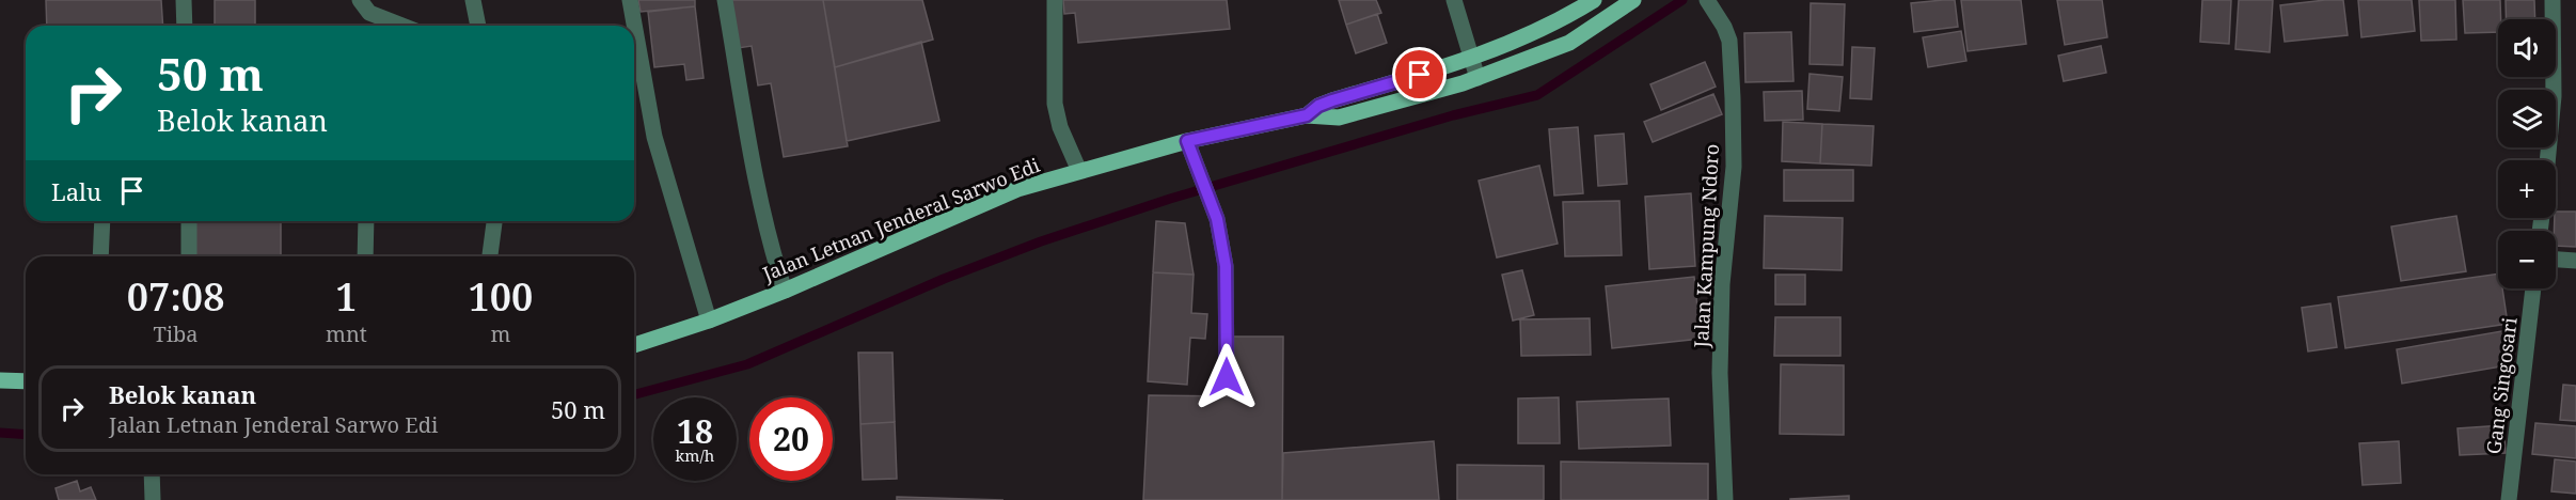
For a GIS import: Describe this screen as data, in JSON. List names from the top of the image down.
{
  "streets": {
    "main road": ["Jalan Letnan Jenderal Sarwo Edi"],
    "street": ["Jalan Kampung Ndoro", "Gang Singosari"]
  },
  "page": {
    "map_buttons": ["+", "−"],
    "turn": ["50 m", "Belok kanan"],
    "then": "Lalu",
    "eta": [
      "07:08",
      "Tiba",
      "1",
      "mnt",
      "100",
      "m"
    ],
    "list": [
      {
        "name": "Belok kanan",
        "note": "Jalan Letnan Jenderal Sarwo Edi",
        "value": "50 m"
      }
    ],
    "speed": "18 km/h",
    "limit": "20"
  }
}
